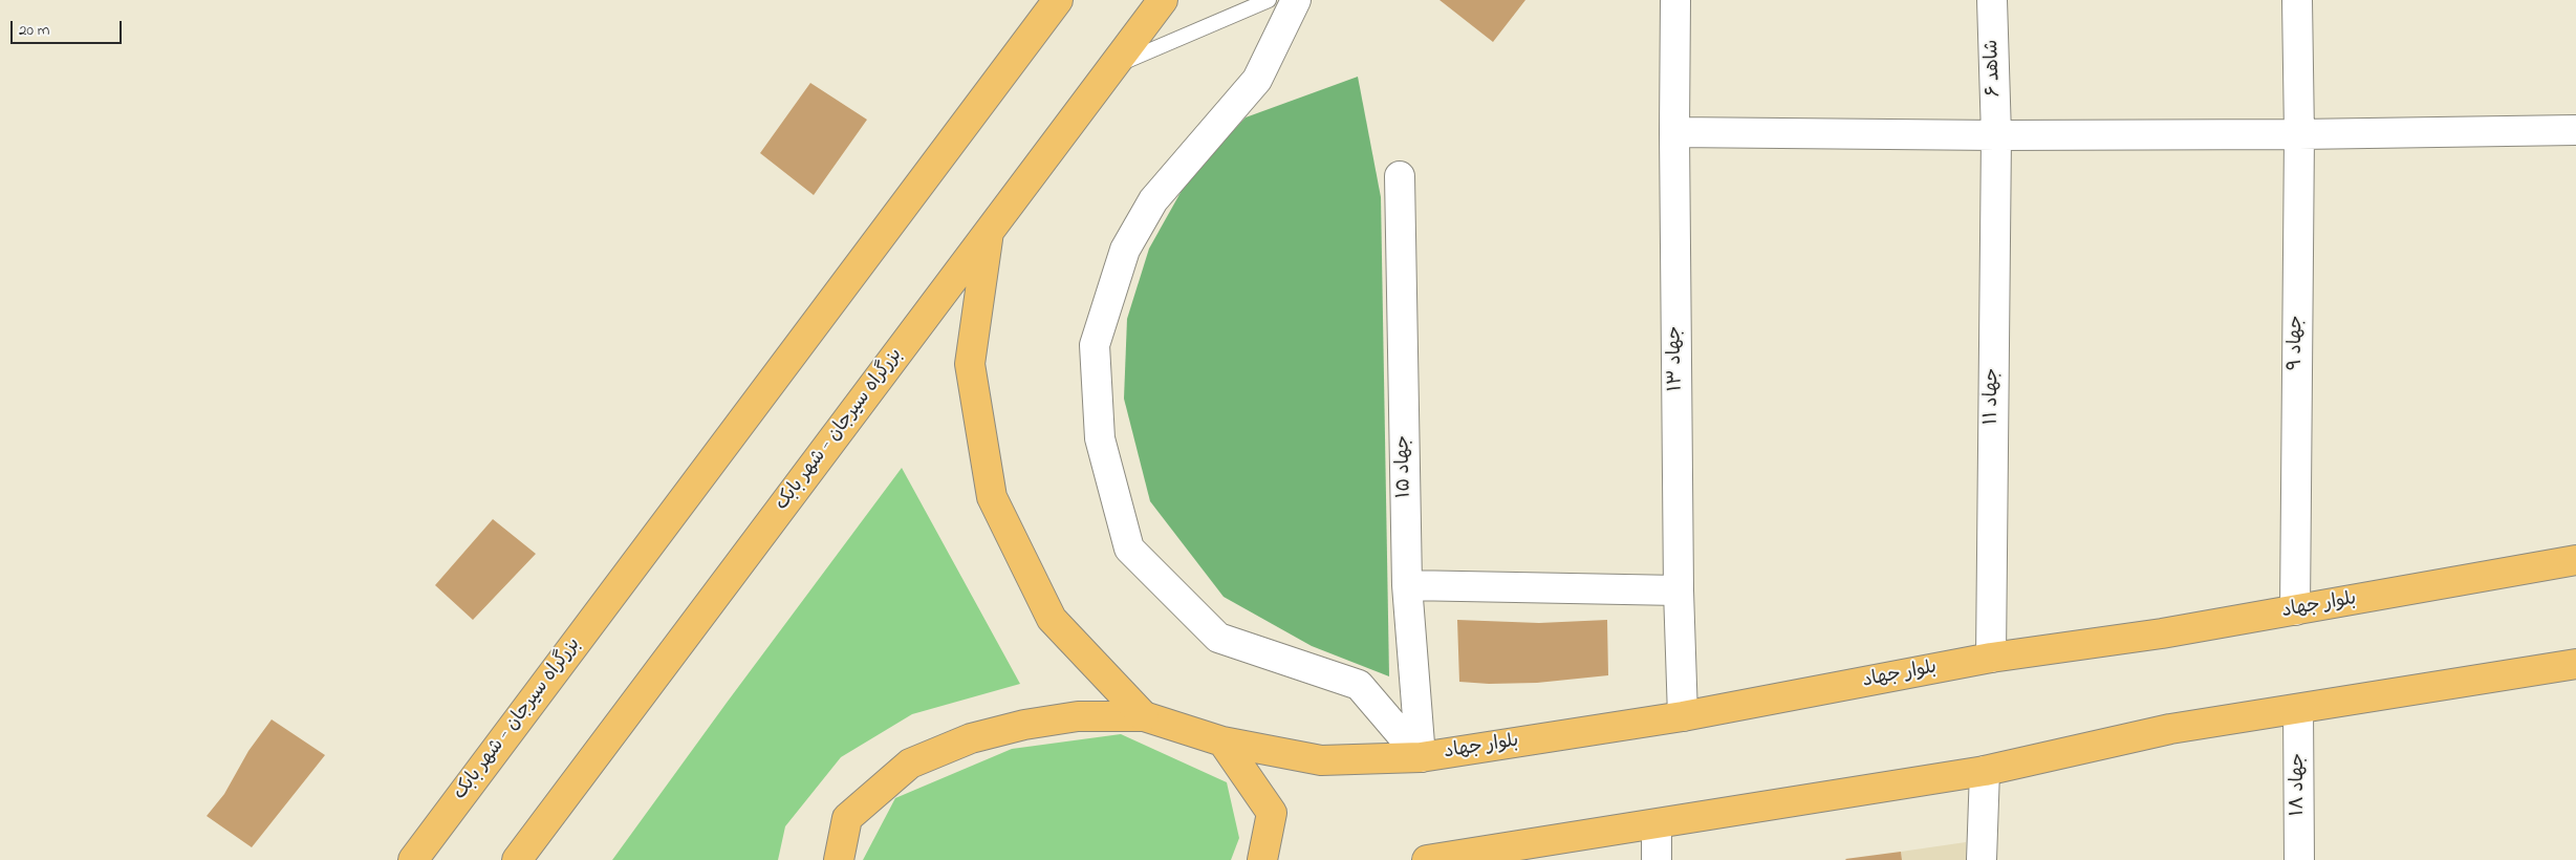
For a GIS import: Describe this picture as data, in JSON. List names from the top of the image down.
{
  "streets": {
    "main road": ["بزرگراه سیرجان - شهر بابک", "بلوار جهاد"],
    "street": [
      "شاهد ۶",
      "جهاد ۹",
      "جهاد ۱۳",
      "جهاد ۱۱",
      "جهاد ۱۵",
      "جهاد ۱۸"
    ]
  },
  "crossings": [
    ["شاهد ۶", "جهاد ۱۱"],
    ["جهاد ۹", "بلوار جهاد"],
    ["جهاد ۱۳", "بلوار جهاد"],
    ["جهاد ۱۱", "بلوار جهاد"],
    ["جهاد ۱۵", "بلوار جهاد"]
  ],
  "scale_bar": "20 m"
}
